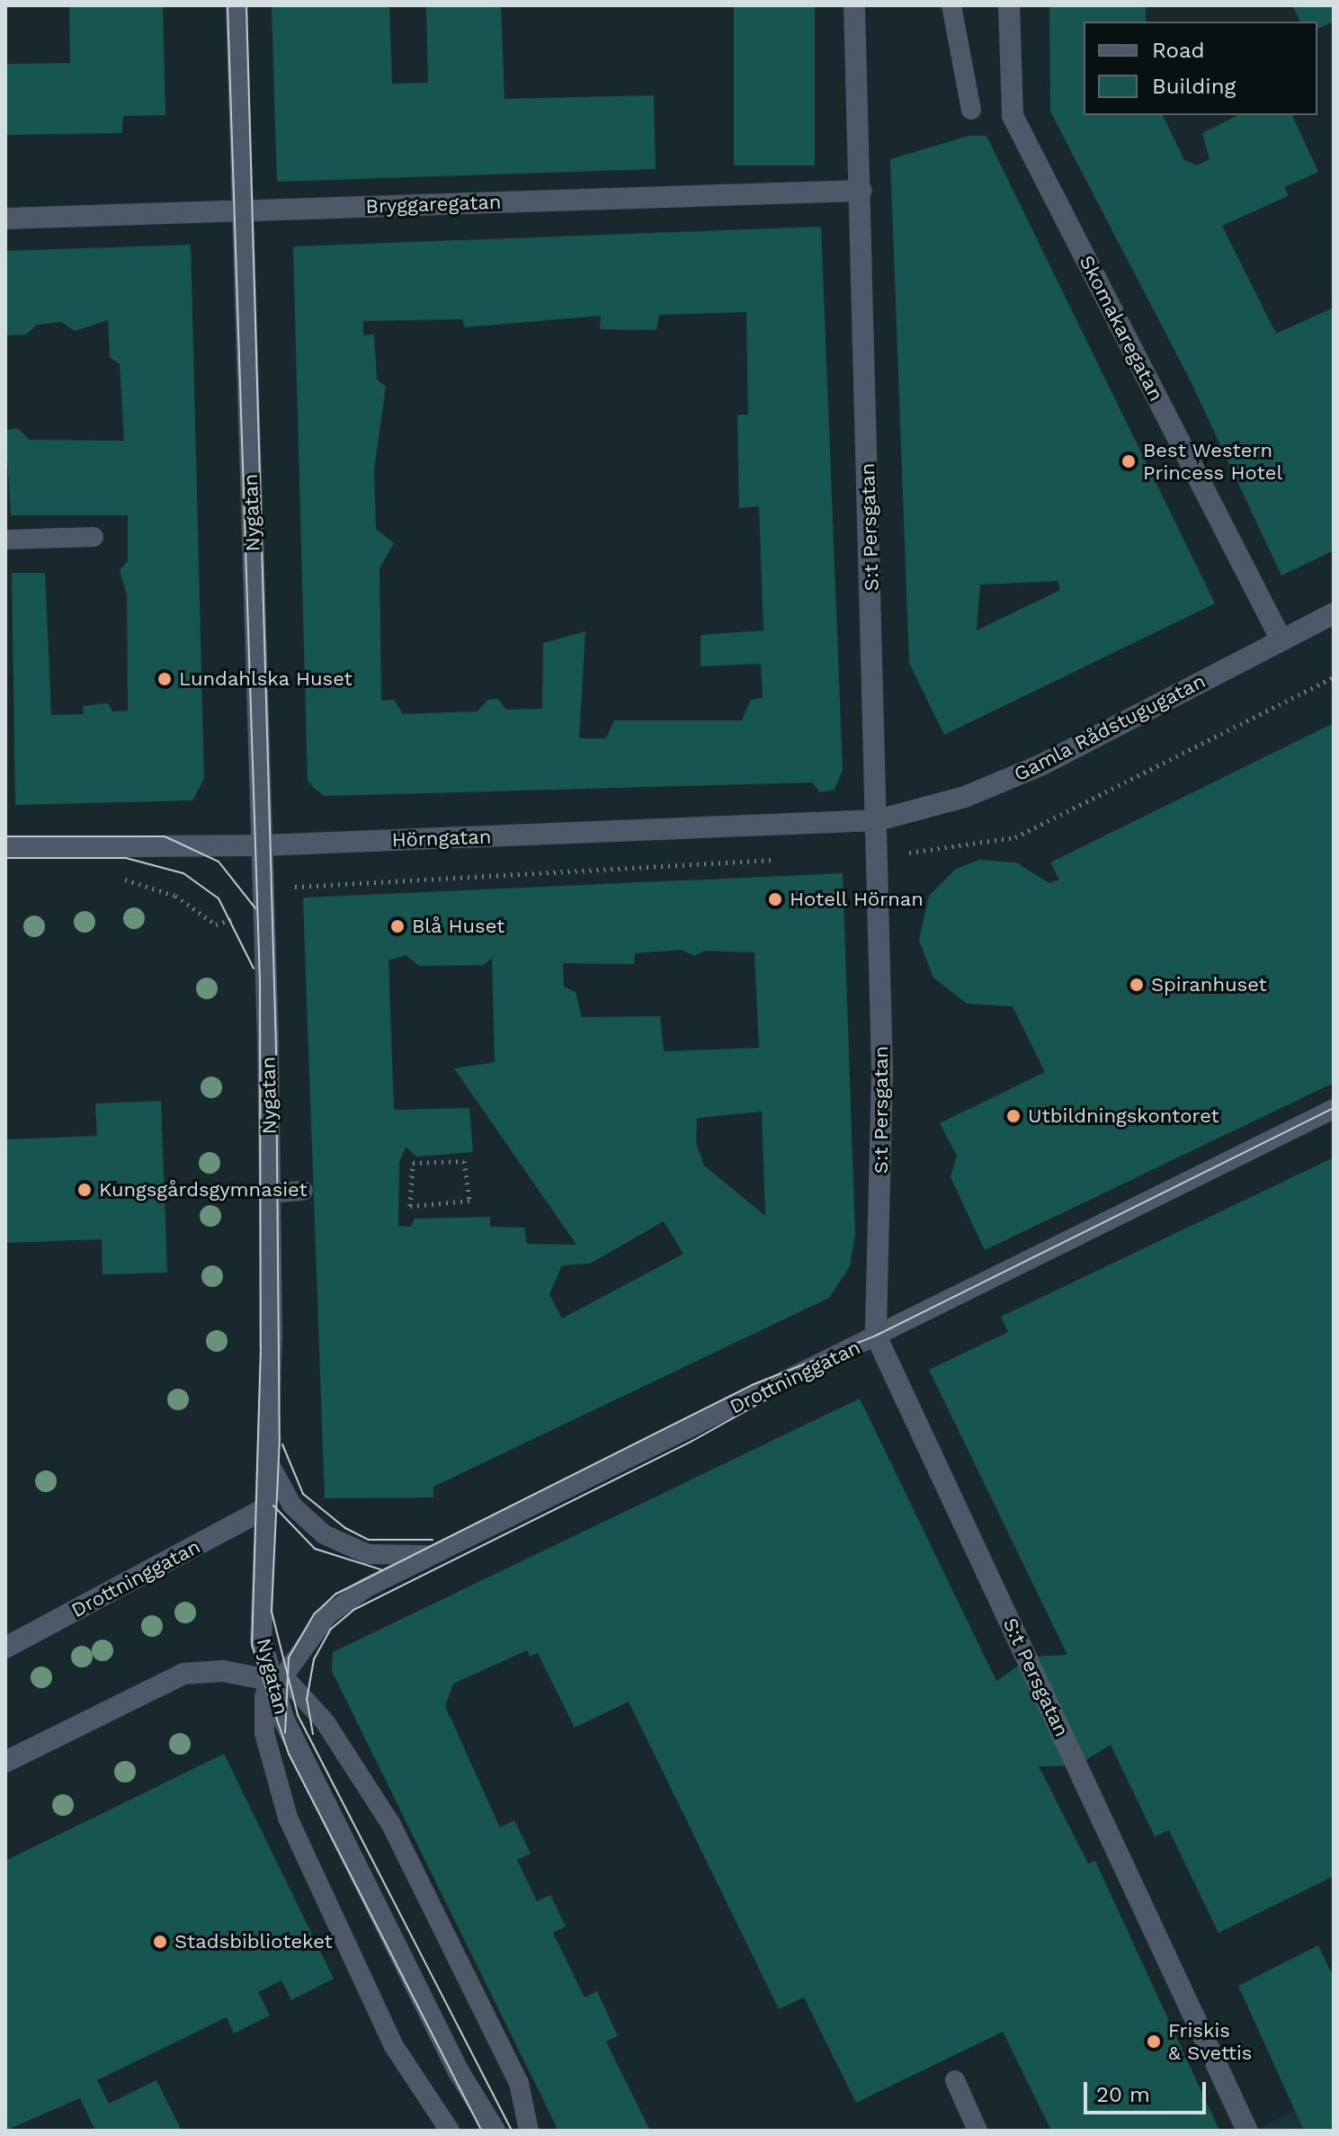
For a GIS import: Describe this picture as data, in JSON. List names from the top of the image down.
{
  "streets": {
    "street": [
      "Bryggaregatan",
      "Skomakaregatan",
      "Nygatan",
      "S:t Persgatan",
      "Gamla Rådstugugatan",
      "Hörngatan",
      "Drottninggatan"
    ]
  },
  "crossings": [
    ["Bryggaregatan", "Nygatan"],
    ["Bryggaregatan", "S:t Persgatan"],
    ["Skomakaregatan", "Gamla Rådstugugatan"],
    ["Nygatan", "Hörngatan"],
    ["Nygatan", "Drottninggatan"],
    ["S:t Persgatan", "Gamla Rådstugugatan"],
    ["S:t Persgatan", "Hörngatan"],
    ["S:t Persgatan", "Drottninggatan"],
    ["Gamla Rådstugugatan", "Hörngatan"]
  ],
  "places": [
    "Best Western Princess Hotel",
    "Lundahlska Huset",
    "Hotell Hörnan",
    "Blå Huset",
    "Spiranhuset",
    "Utbildningskontoret",
    "Kungsgårdsgymnasiet",
    "Stadsbiblioteket",
    "Friskis & Svettis"
  ],
  "legend": ["Road", "Building"],
  "scale_bar": "20 m"
}
